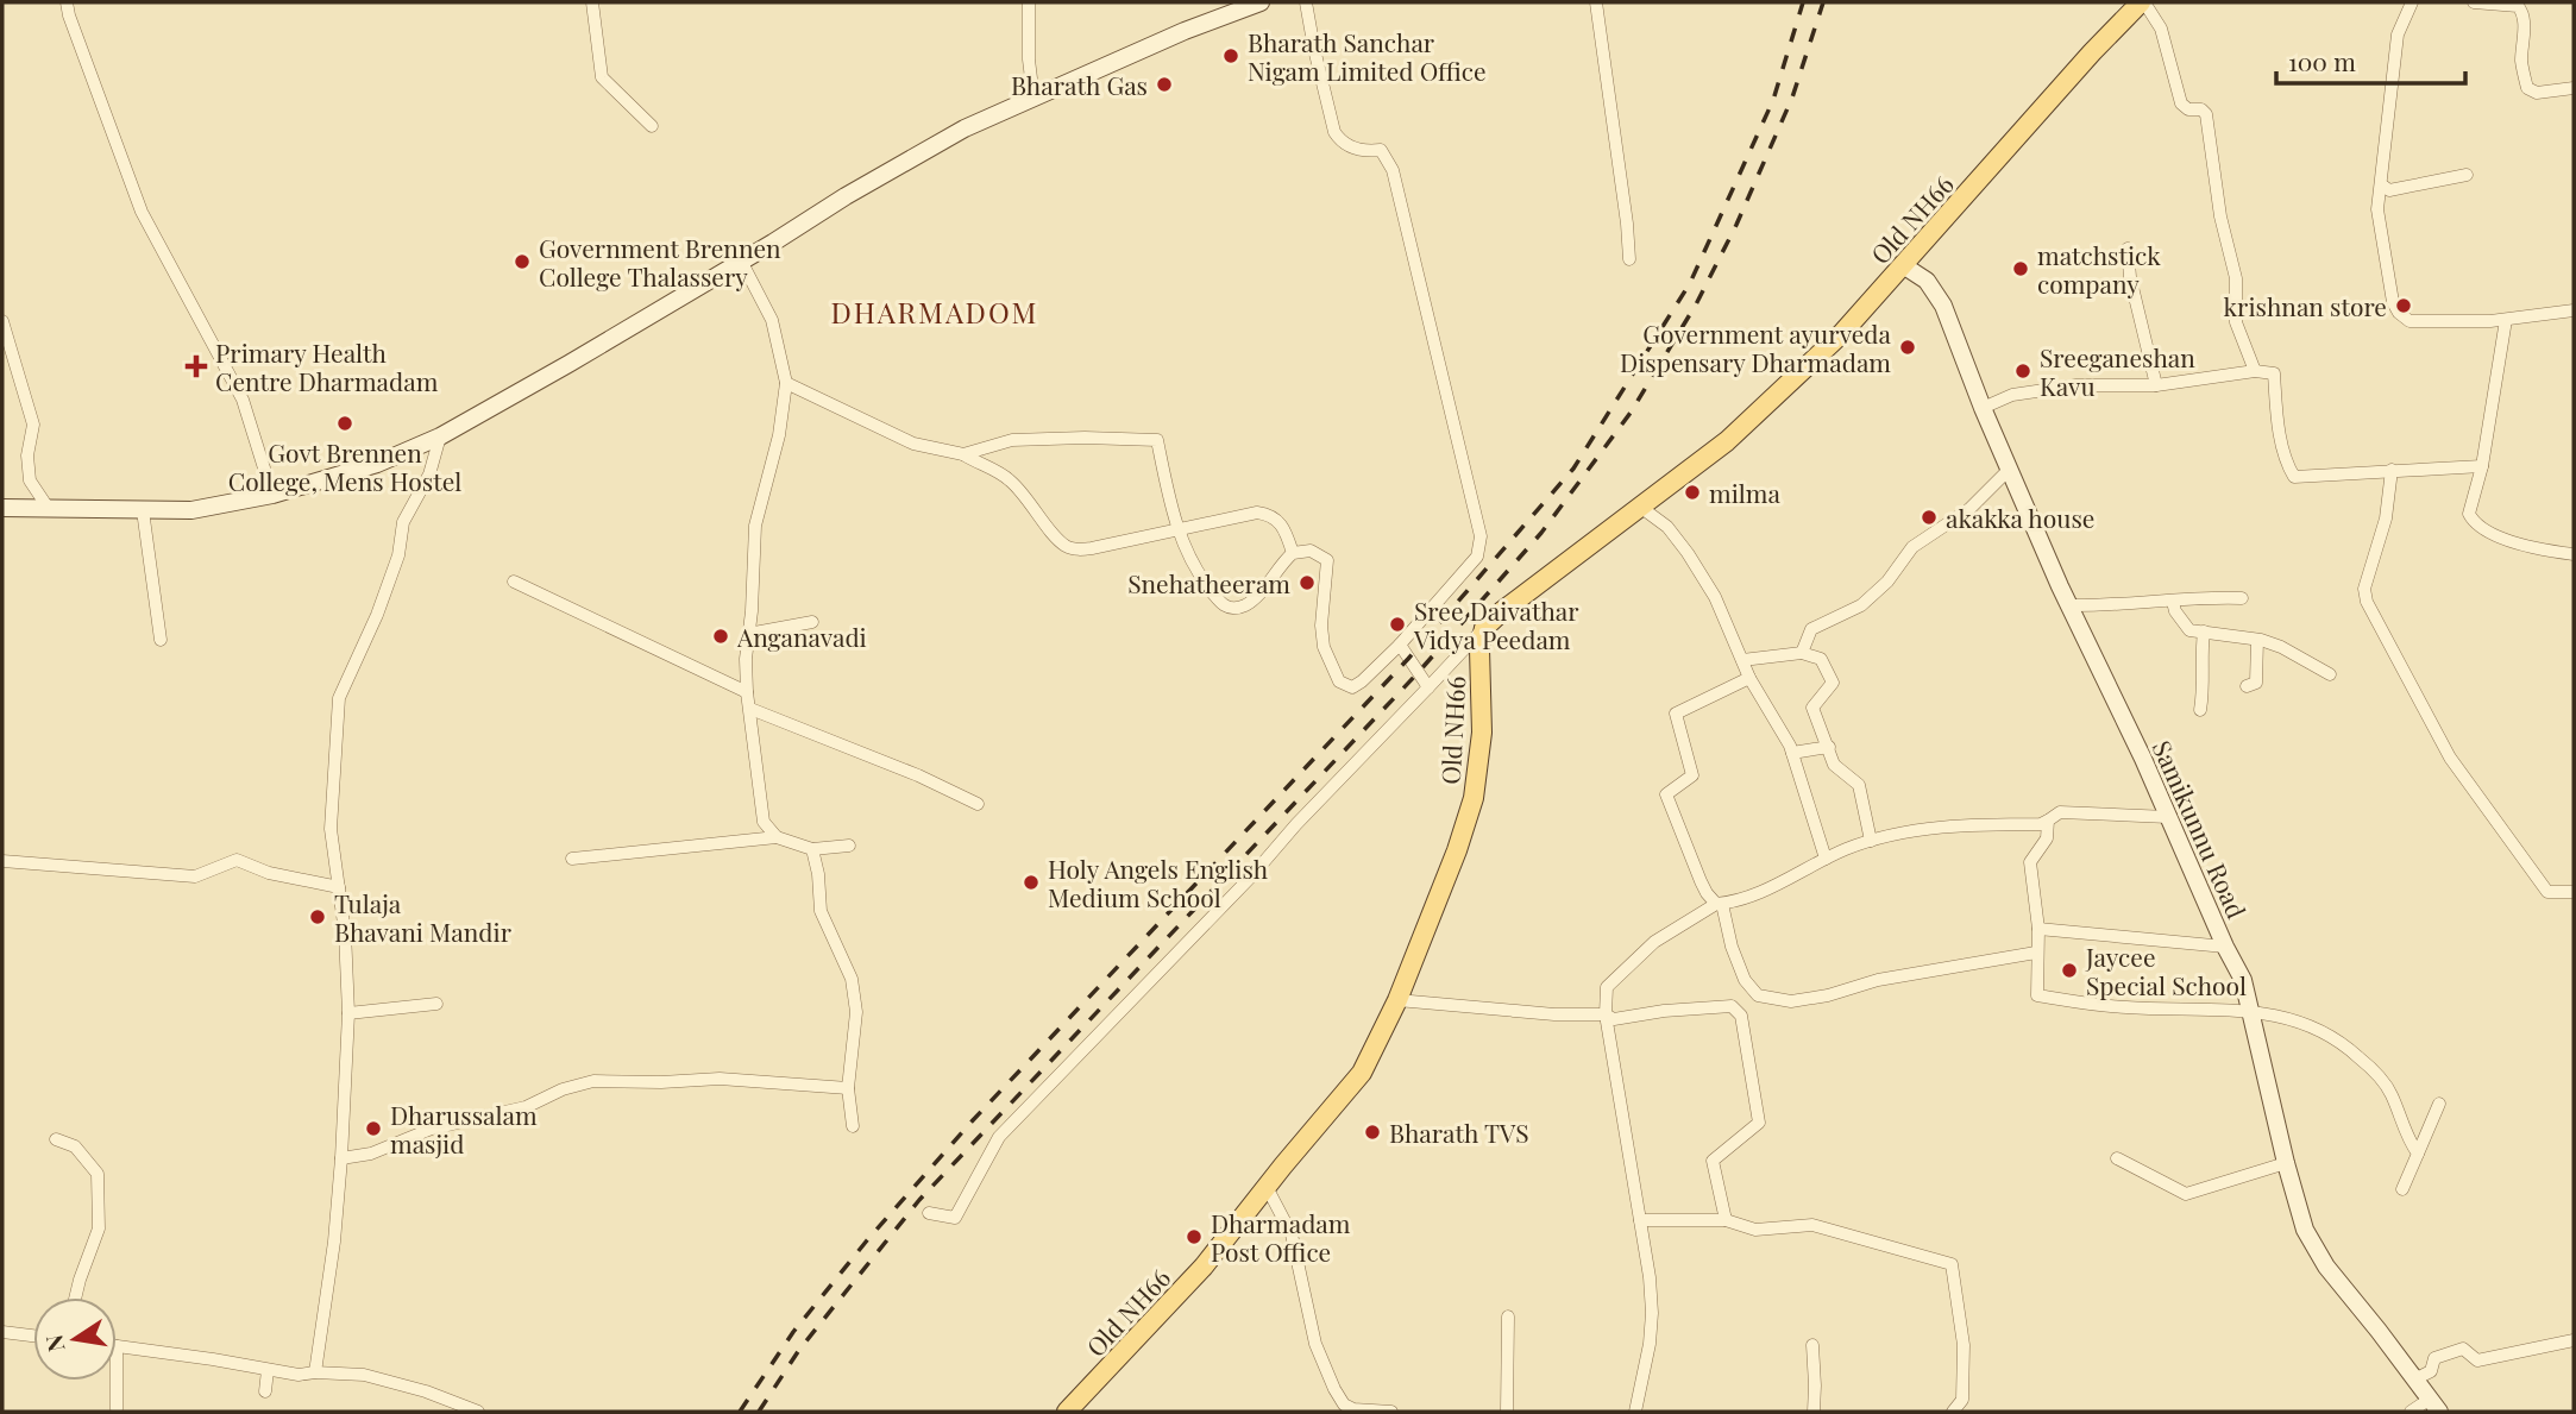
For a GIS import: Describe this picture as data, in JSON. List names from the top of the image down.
{
  "streets": {
    "main road": ["Old NH66", "Samikunnu Road"]
  },
  "crossings": [
    ["Old NH66", "Samikunnu Road"]
  ],
  "districts": ["DHARMADOM"],
  "places": {
    "other": [
      "Bharath Sanchar Nigam Limited Office",
      "Bharath Gas",
      "Government Brennen College Thalassery",
      "matchstick company",
      "krishnan store",
      "Government ayurveda Dispensary Dharmadam",
      "Sreeganeshan Kavu",
      "Govt Brennen College, Mens Hostel",
      "milma",
      "akakka house",
      "Snehatheeram",
      "Sree Daivathar Vidya Peedam",
      "Anganavadi",
      "Holy Angels English Medium School",
      "Tulaja Bhavani Mandir",
      "Jaycee Special School",
      "Dharussalam masjid",
      "Bharath TVS",
      "Dharmadam Post Office"
    ],
    "health": ["Primary Health Centre Dharmadam"]
  },
  "scale_bar": "100 m",
  "north": "left"
}
